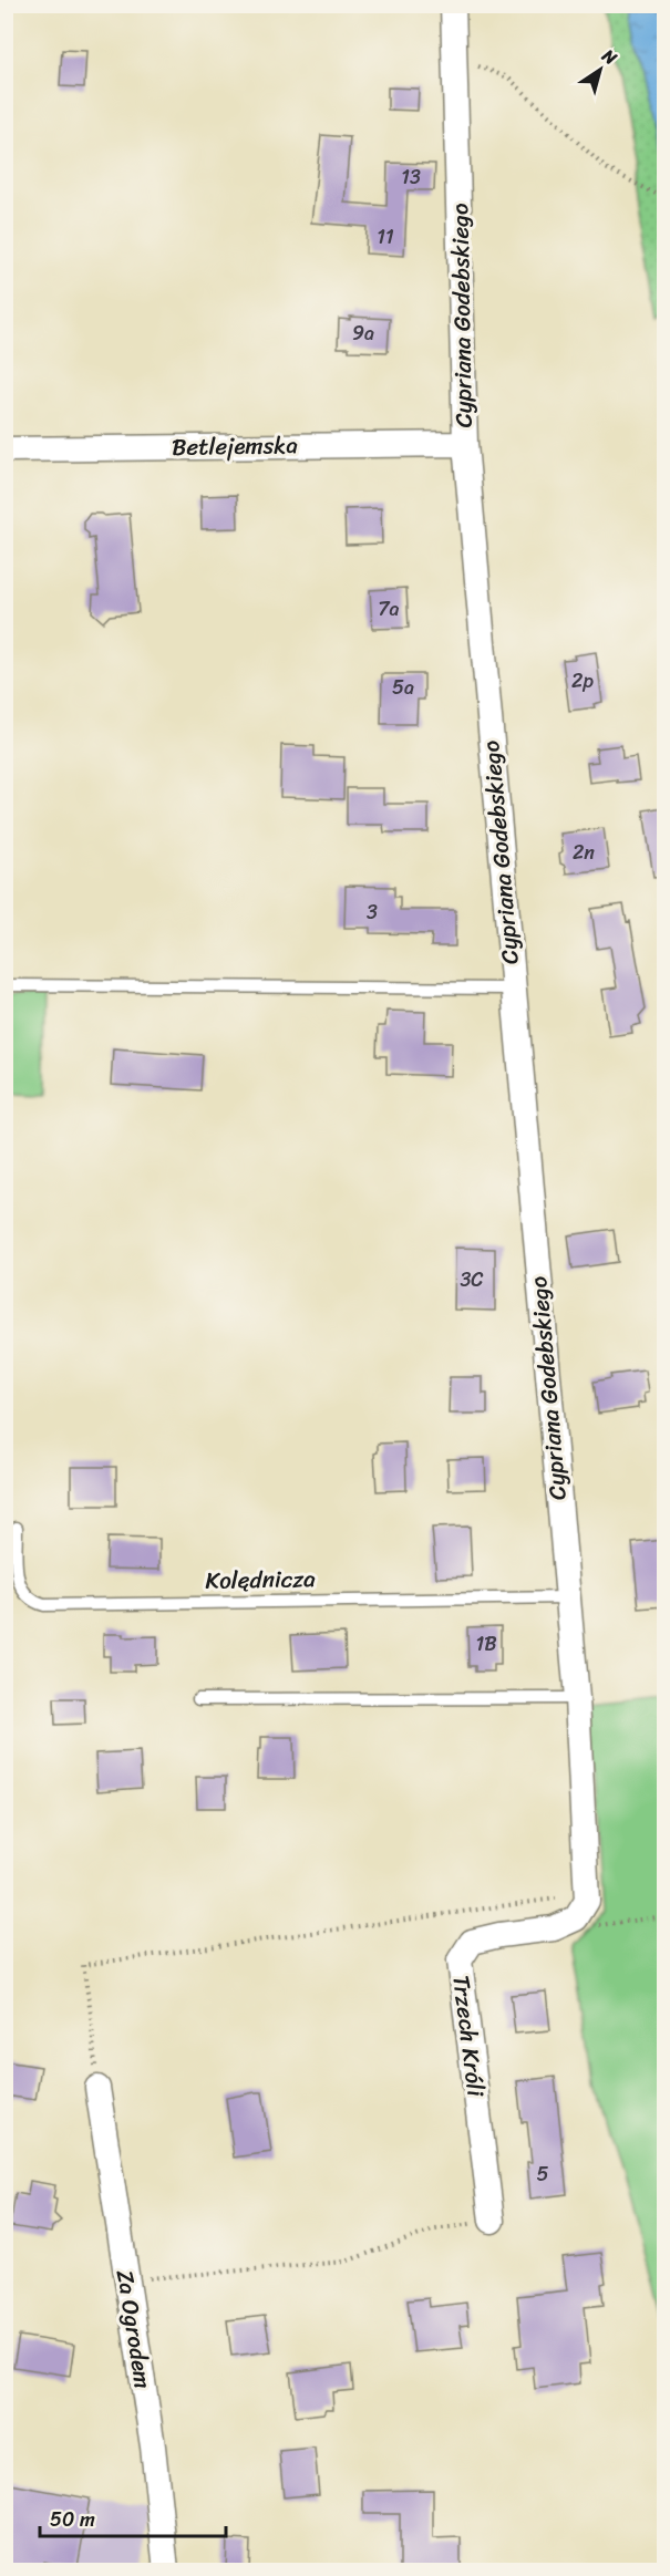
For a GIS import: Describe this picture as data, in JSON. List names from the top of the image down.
{
  "streets": {
    "street": [
      "Cypriana Godebskiego",
      "Betlejemska",
      "Trzech Króli",
      "Za Ogrodem"
    ],
    "lane": ["Kolędnicza"]
  },
  "crossings": [
    ["Cypriana Godebskiego", "Betlejemska"],
    ["Cypriana Godebskiego", "Kolędnicza"],
    ["Cypriana Godebskiego", "Trzech Króli"]
  ],
  "house_numbers": [
    "13",
    "11",
    "9a",
    "7a",
    "2p",
    "5a",
    "2n",
    "3",
    "3C",
    "1B",
    "5"
  ],
  "scale_bar": "50 m",
  "north": "top right"
}
